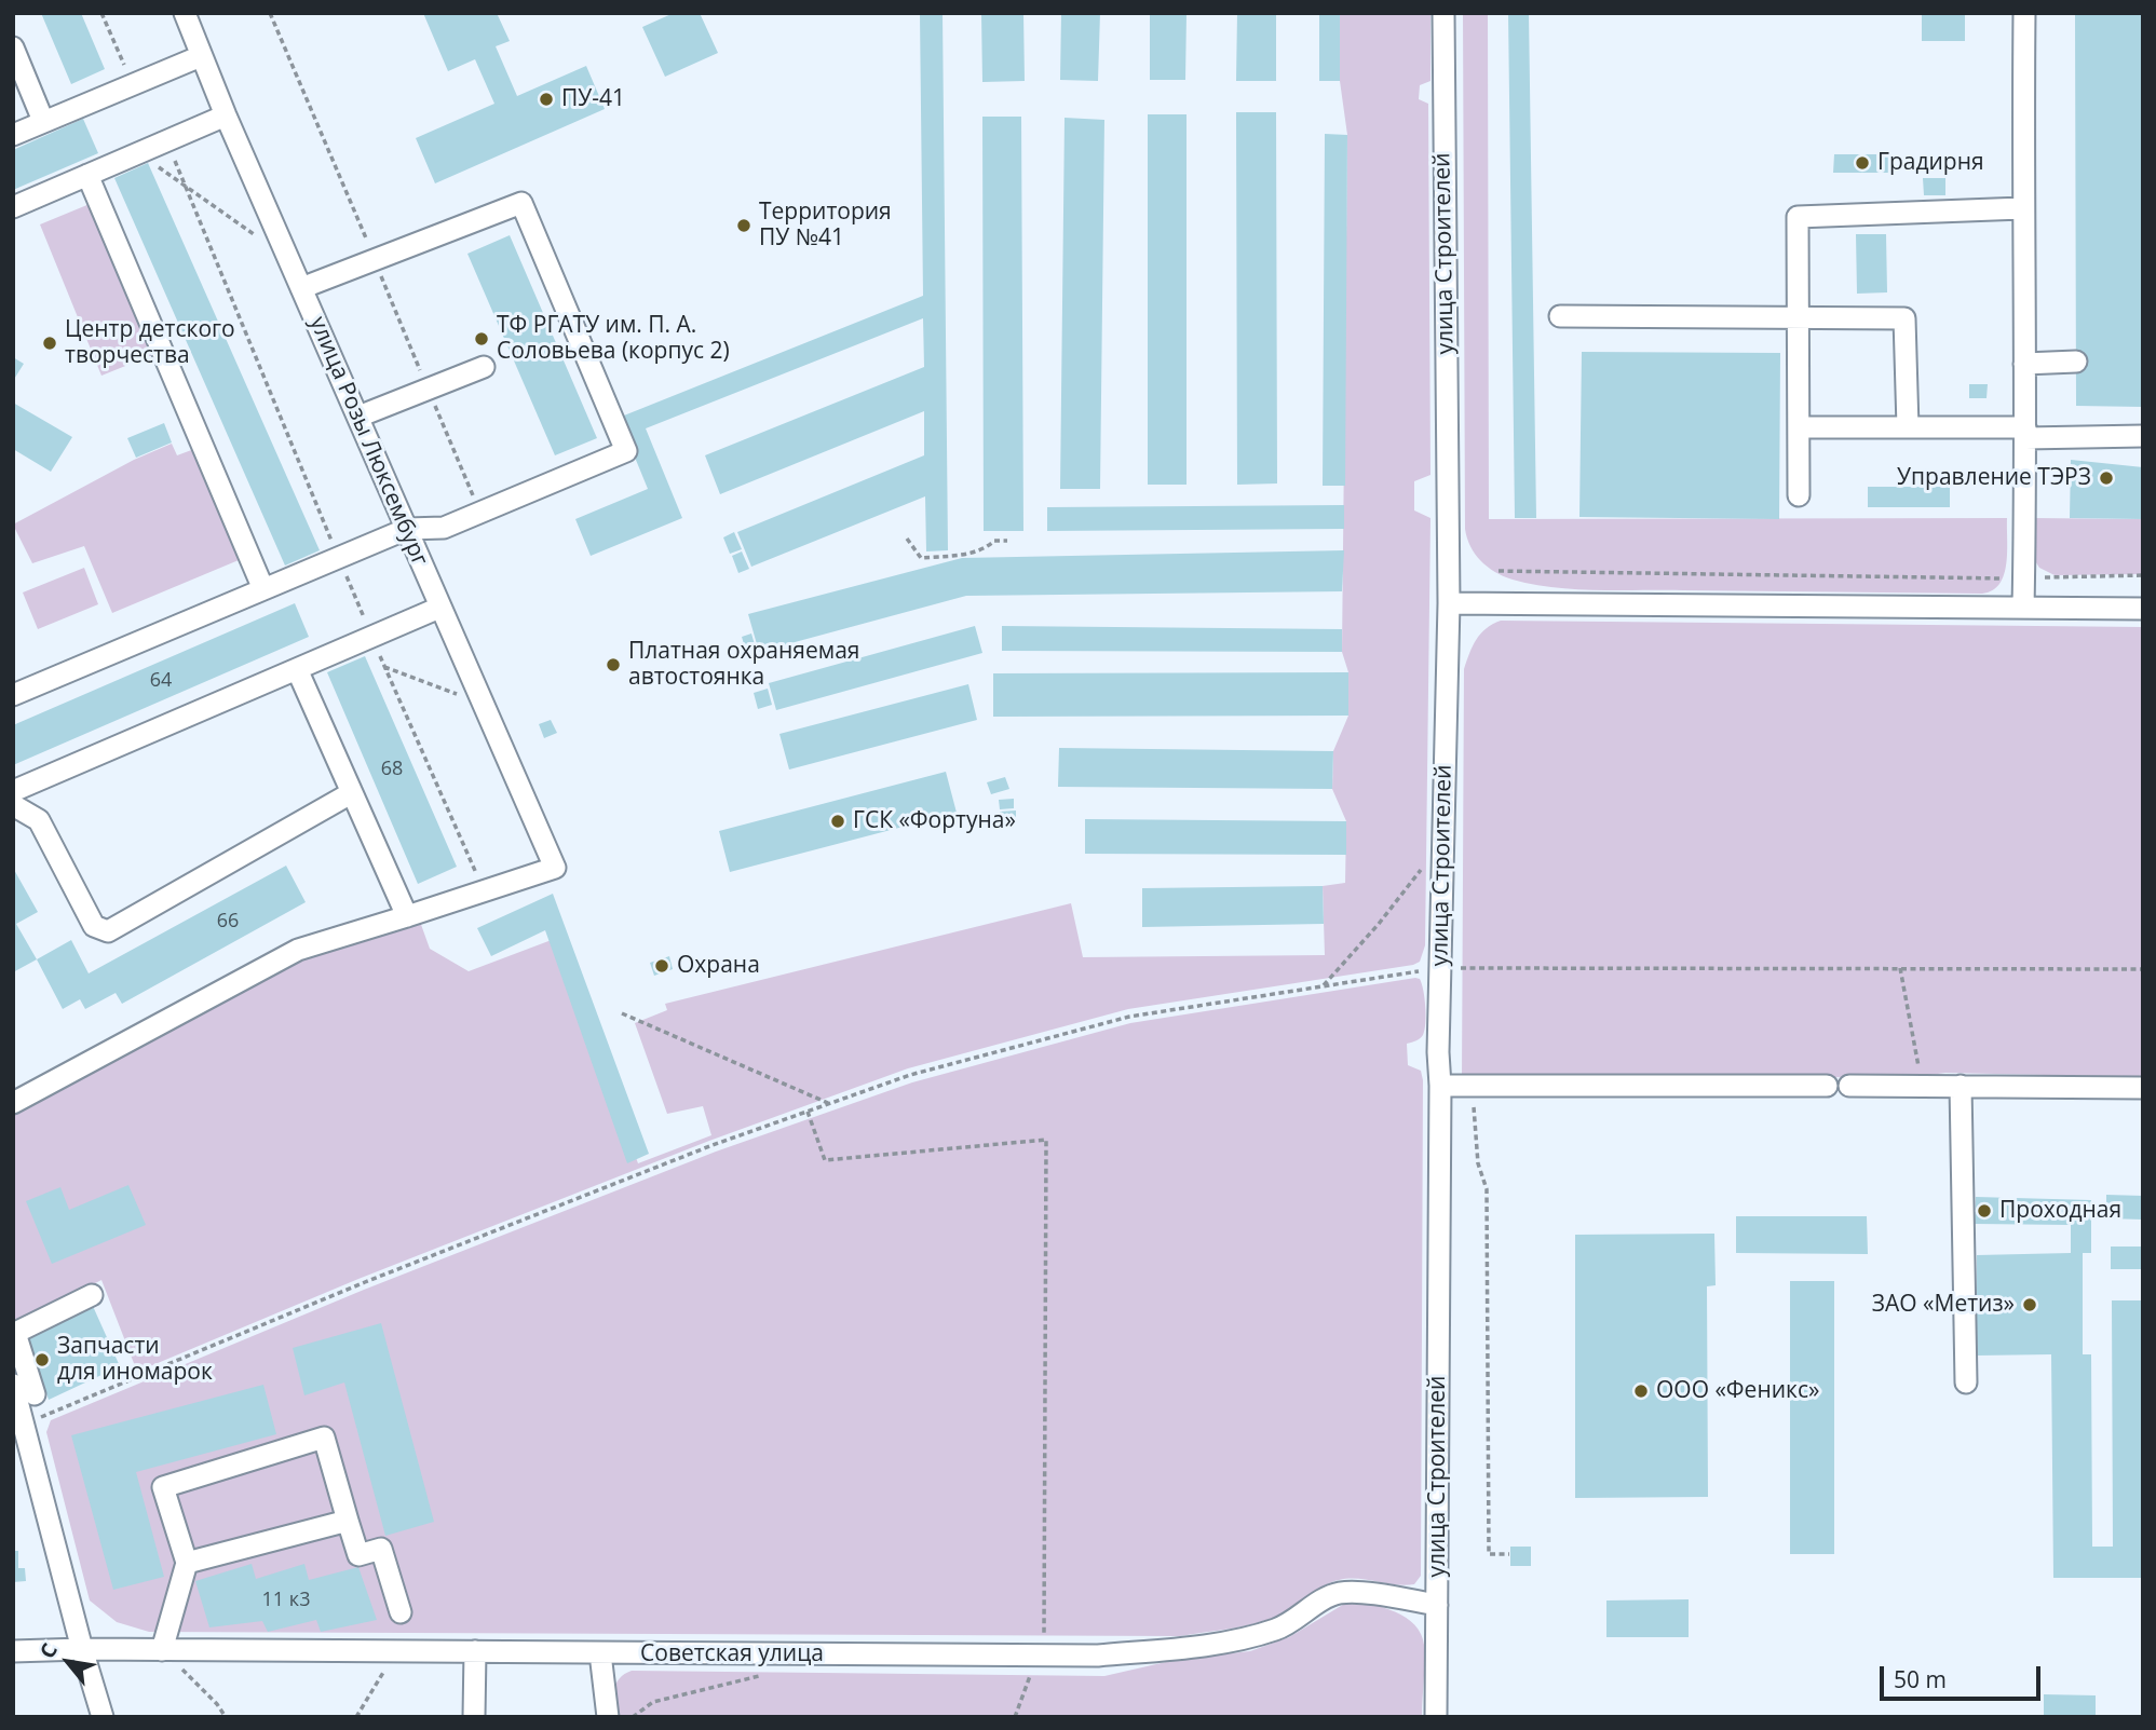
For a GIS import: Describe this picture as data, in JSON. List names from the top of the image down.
{
  "streets": {
    "street": ["улица Строителей", "улица Розы Люксембург", "Советская улица"]
  },
  "crossings": [
    ["улица Строителей", "Советская улица"]
  ],
  "places": [
    "ПУ-41",
    "Градирня",
    "Территория ПУ №41",
    "ТФ РГАТУ им. П. А. Соловьева (корпус 2)",
    "Центр детского творчества",
    "Управление ТЭРЗ",
    "Платная охраняемая автостоянка",
    "ГСК «Фортуна»",
    "Охрана",
    "Проходная",
    "ЗАО «Метиз»",
    "Запчасти для иномарок",
    "ООО «Феникс»"
  ],
  "house_numbers": [
    "64",
    "68",
    "66",
    "11 к3"
  ],
  "scale_bar": "50 m",
  "north": "top left"
}
